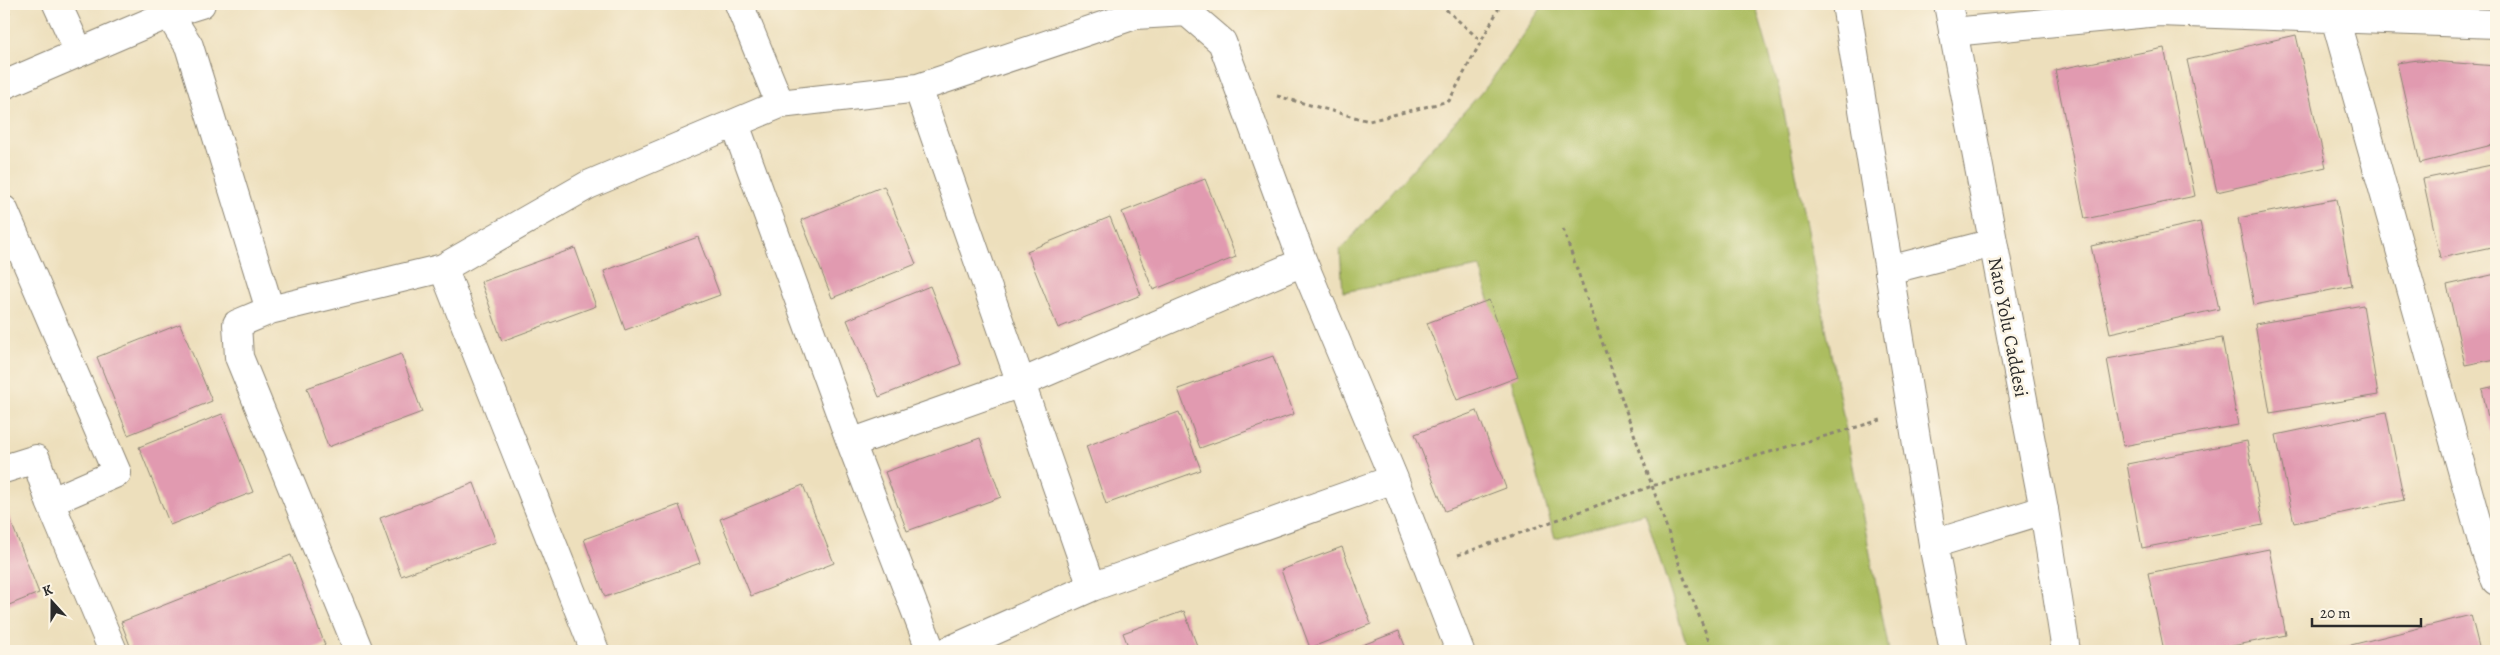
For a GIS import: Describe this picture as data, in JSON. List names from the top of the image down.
{
  "streets": {
    "street": ["Nato Yolu Caddesi"]
  },
  "scale_bar": "20 m",
  "north": "top"
}
